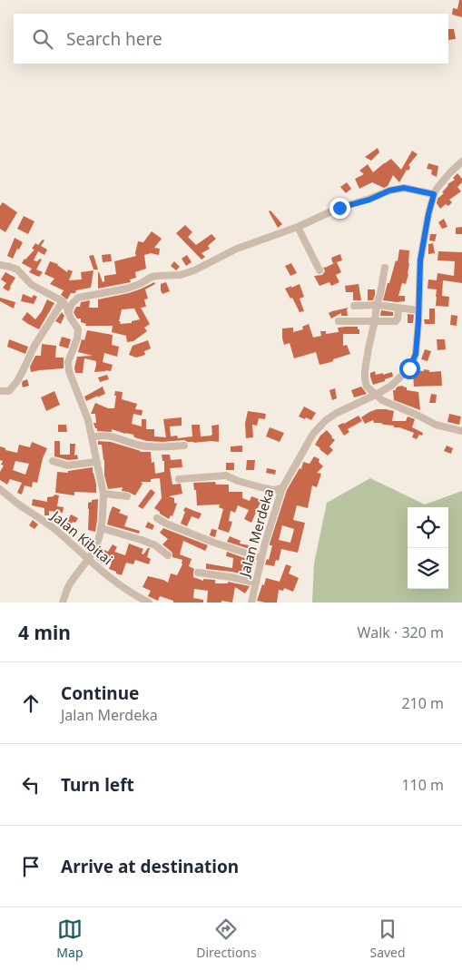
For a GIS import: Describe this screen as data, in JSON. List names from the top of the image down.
{
  "streets": {
    "street": ["Jalan Merdeka", "Jalan Kibitai"]
  },
  "page": {
    "search": "Search here",
    "heading": ["4 min", "Walk · 320 m"],
    "list": [
      ["Continue", "Jalan Merdeka", "210 m"],
      ["Turn left", "110 m"],
      "Arrive at destination"
    ],
    "nav": ["Map", "Directions", "Saved"]
  }
}
